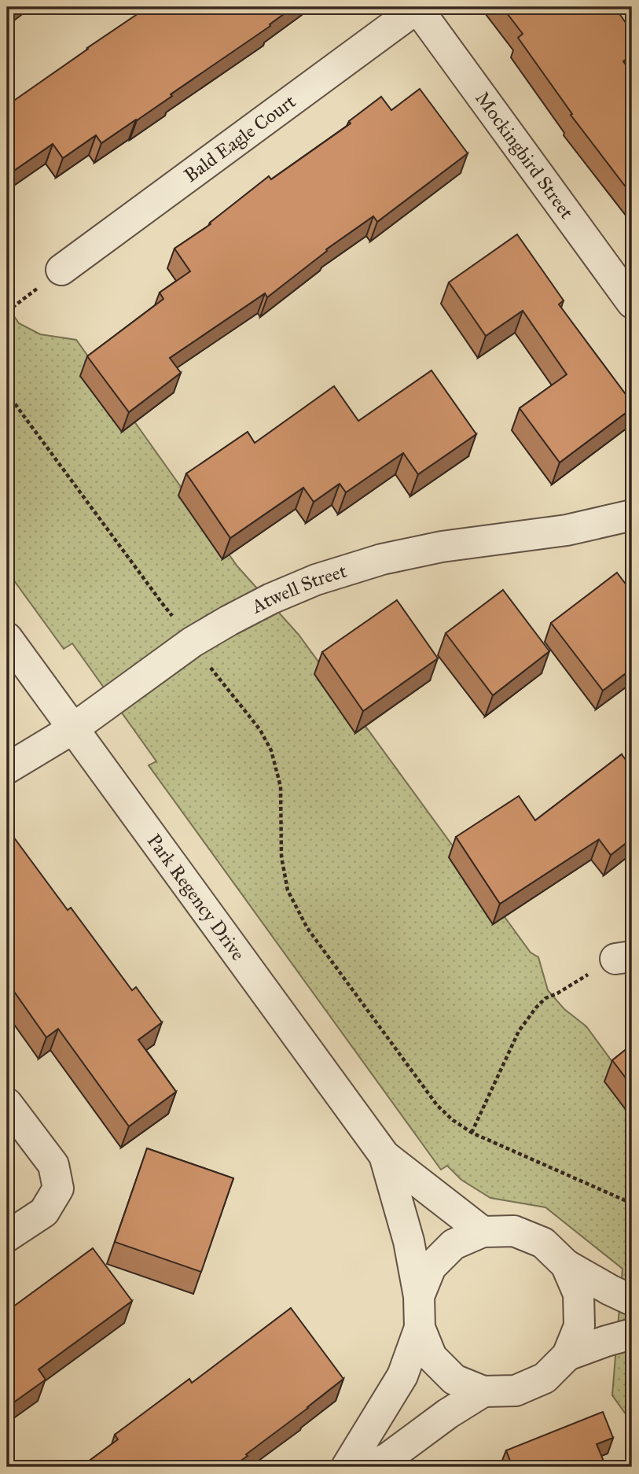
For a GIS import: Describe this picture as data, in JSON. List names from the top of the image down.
{
  "streets": {
    "street": [
      "Bald Eagle Court",
      "Mockingbird Street",
      "Atwell Street",
      "Park Regency Drive"
    ]
  },
  "crossings": [
    ["Bald Eagle Court", "Mockingbird Street"],
    ["Atwell Street", "Park Regency Drive"]
  ]
}
